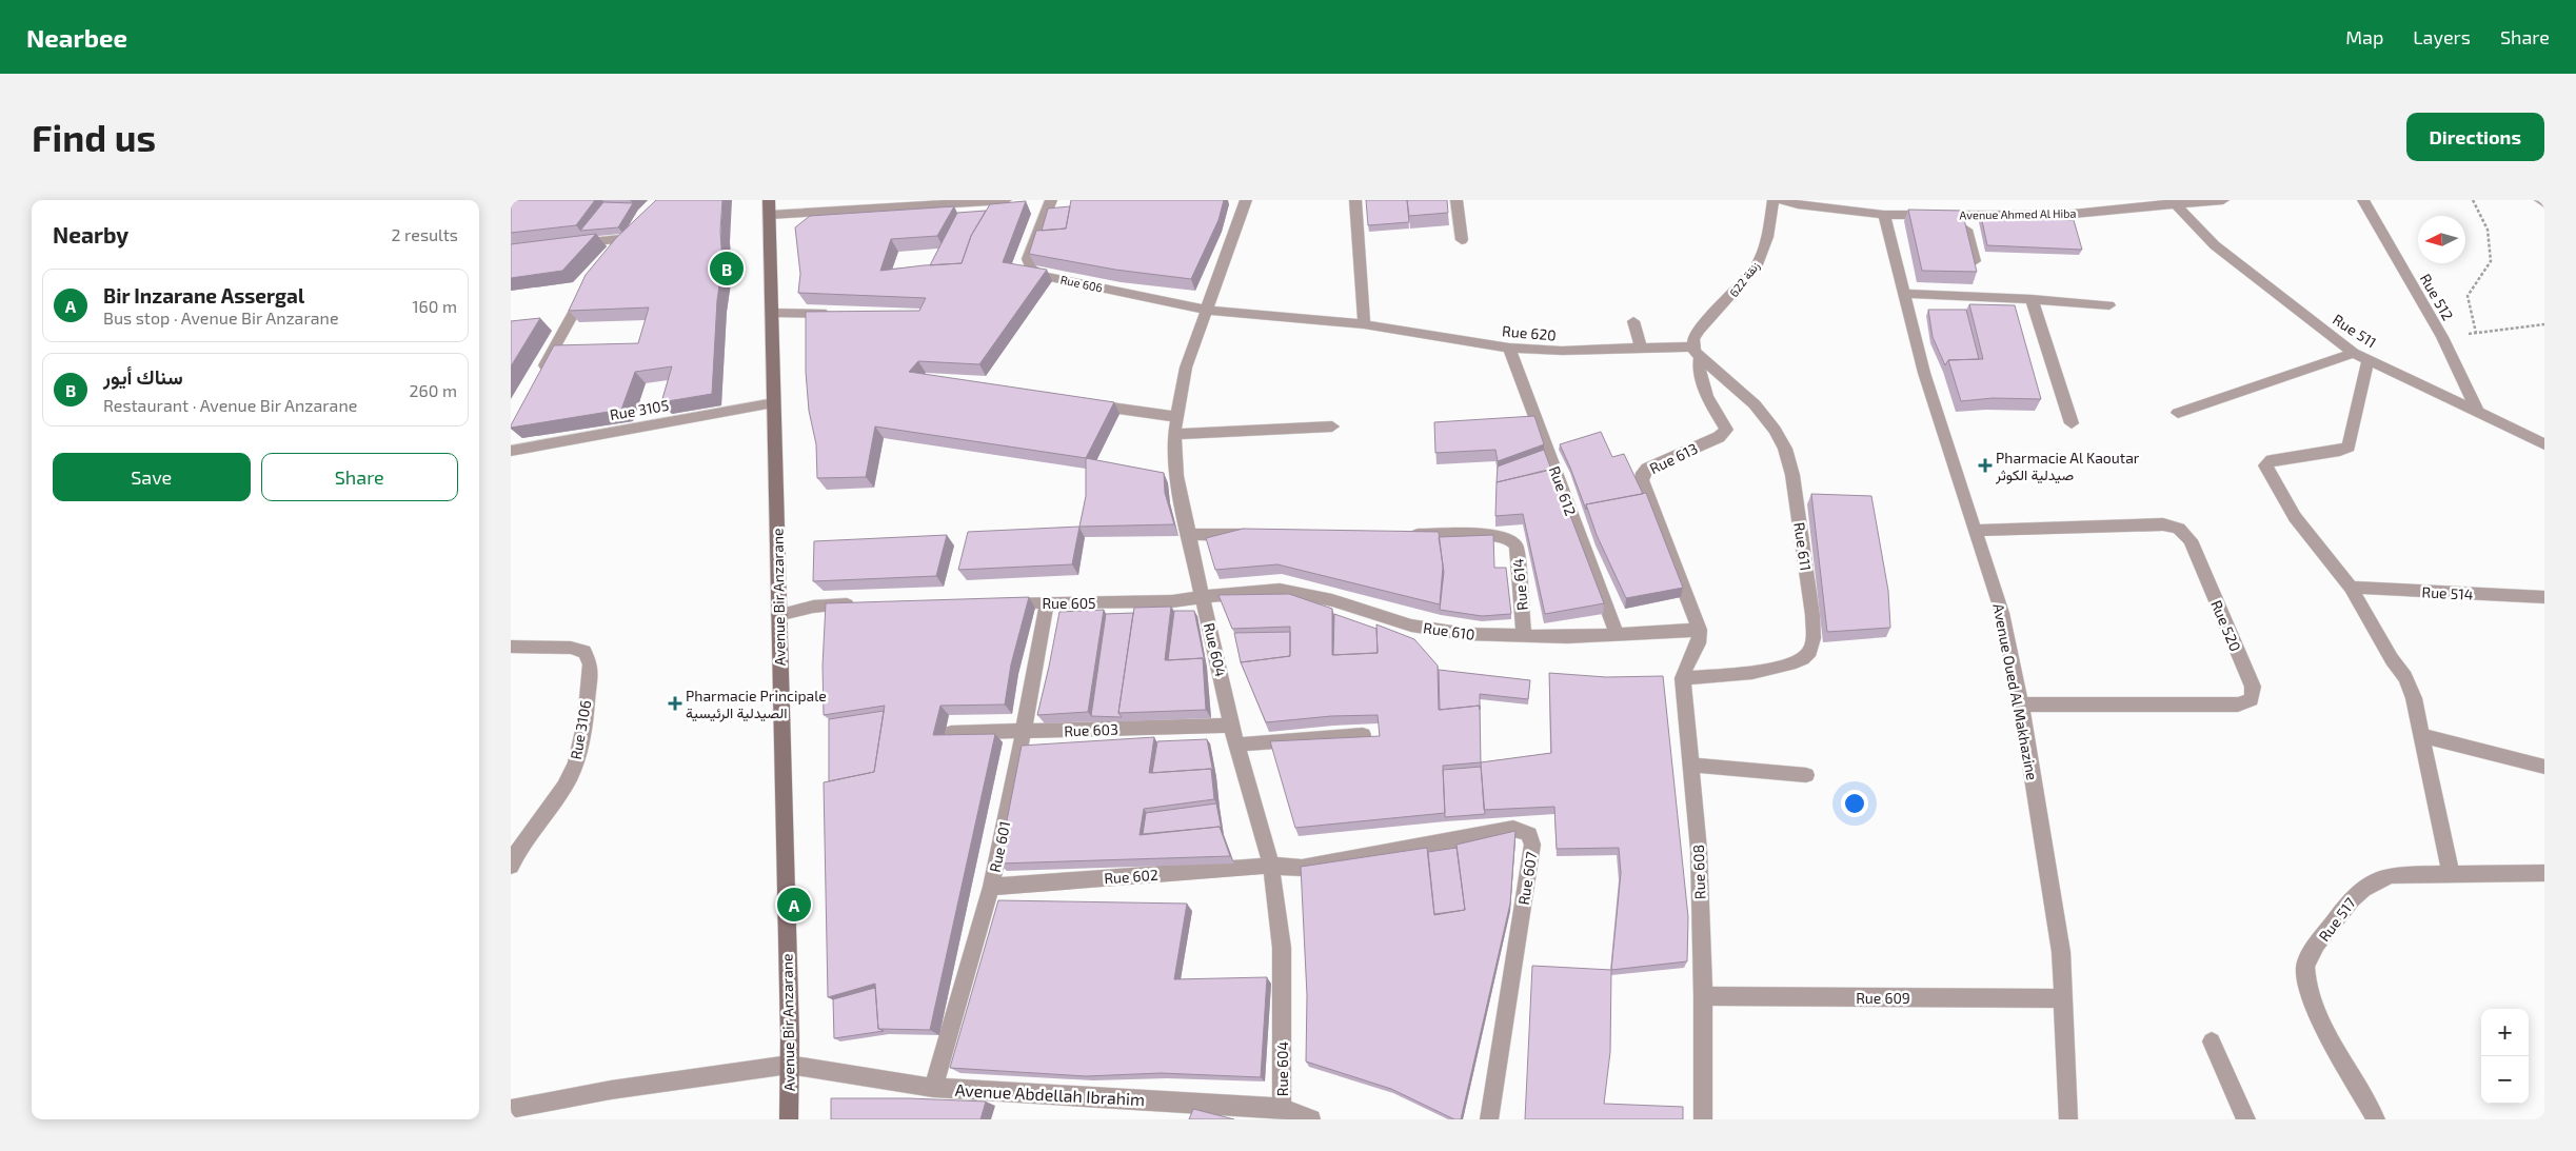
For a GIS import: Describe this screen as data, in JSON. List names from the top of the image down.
{
  "streets": {
    "street": [
      "Avenue Ahmed Al Hiba",
      "زنقة 622",
      "Rue 606",
      "Rue 512",
      "Rue 511",
      "Rue 620",
      "Rue 3105",
      "Rue 613",
      "Rue 612",
      "Rue 611",
      "Rue 614",
      "Rue 514",
      "Avenue Bir Anzarane",
      "Rue 605",
      "Rue 520",
      "Rue 610",
      "Rue 604",
      "Avenue Oued Al Makhazine",
      "Rue 3106",
      "Rue 603",
      "Rue 601",
      "Rue 608",
      "Rue 602",
      "Rue 607",
      "Rue 517",
      "Rue 609",
      "Avenue Abdellah Ibrahim"
    ]
  },
  "crossings": [
    ["Avenue Ahmed Al Hiba", "Rue 511"],
    ["Avenue Ahmed Al Hiba", "Avenue Oued Al Makhazine"],
    ["زنقة 622", "Rue 620"],
    ["زنقة 622", "Rue 613"],
    ["زنقة 622", "Rue 611"],
    ["Rue 606", "Rue 620"],
    ["Rue 606", "Rue 604"],
    ["Rue 512", "Rue 511"],
    ["Rue 620", "Rue 613"],
    ["Rue 620", "Rue 612"],
    ["Rue 620", "Rue 611"],
    ["Rue 620", "Rue 604"],
    ["Rue 3105", "Avenue Bir Anzarane"],
    ["Rue 613", "Rue 611"],
    ["Rue 613", "Rue 610"],
    ["Rue 613", "Rue 608"],
    ["Rue 612", "Rue 610"],
    ["Rue 611", "Rue 608"],
    ["Rue 614", "Rue 610"],
    ["Avenue Bir Anzarane", "Avenue Abdellah Ibrahim"],
    ["Rue 605", "Rue 610"],
    ["Rue 605", "Rue 604"],
    ["Rue 605", "Rue 601"],
    ["Rue 520", "Avenue Oued Al Makhazine"],
    ["Rue 610", "Rue 604"],
    ["Rue 610", "Rue 608"],
    ["Rue 604", "Rue 603"],
    ["Rue 604", "Rue 602"],
    ["Rue 604", "Rue 607"],
    ["Rue 604", "Avenue Abdellah Ibrahim"],
    ["Avenue Oued Al Makhazine", "Rue 609"],
    ["Rue 603", "Rue 601"],
    ["Rue 601", "Rue 602"],
    ["Rue 601", "Avenue Abdellah Ibrahim"],
    ["Rue 608", "Rue 609"],
    ["Rue 602", "Rue 607"]
  ],
  "places": {
    "health": ["Pharmacie Al Kaoutar صيدلية الكوثر", "Pharmacie Principale الصيدلية الرئيسية"]
  },
  "north": "left",
  "page": {
    "header": "Nearbee",
    "nav": ["Map", "Layers", "Share"],
    "buttons": [
      "Directions",
      ["Save", "Share"]
    ],
    "title": "Find us",
    "heading": ["Nearby", "2 results"],
    "pins": ["B", "A"],
    "list": [
      {
        "mark": "A",
        "name": "Bir Inzarane Assergal",
        "note": "Bus stop · Avenue Bir Anzarane",
        "value": "160 m"
      },
      {
        "mark": "B",
        "name": "سناك أيور",
        "note": "Restaurant · Avenue Bir Anzarane",
        "value": "260 m"
      }
    ],
    "map_buttons": ["+", "−"]
  }
}
